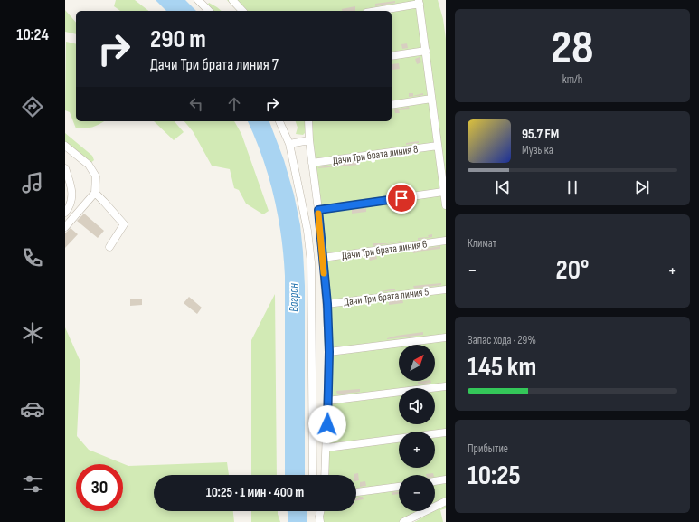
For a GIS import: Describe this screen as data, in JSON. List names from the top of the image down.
{
  "streets": {
    "street": ["Дачи Три брата линия 8", "Дачи Три брата линия 6", "Дачи Три брата линия 5"]
  },
  "water": ["Вагран"],
  "north": "top right",
  "page": {
    "tabs": "10:24",
    "tile": [
      ["28", "km/h"],
      "Климат",
      ["Запас хода · 29%", "145 km"],
      ["Прибытие", "10:25"]
    ],
    "turn": ["290 m", "Дачи Три брата линия 7"],
    "song": ["95.7 FM", "Музыка"],
    "heat": ["−", "20°", "+"],
    "map_buttons": ["+", "−"],
    "limit": "30",
    "trip": "10:25 · 1 мин · 400 m"
  }
}
